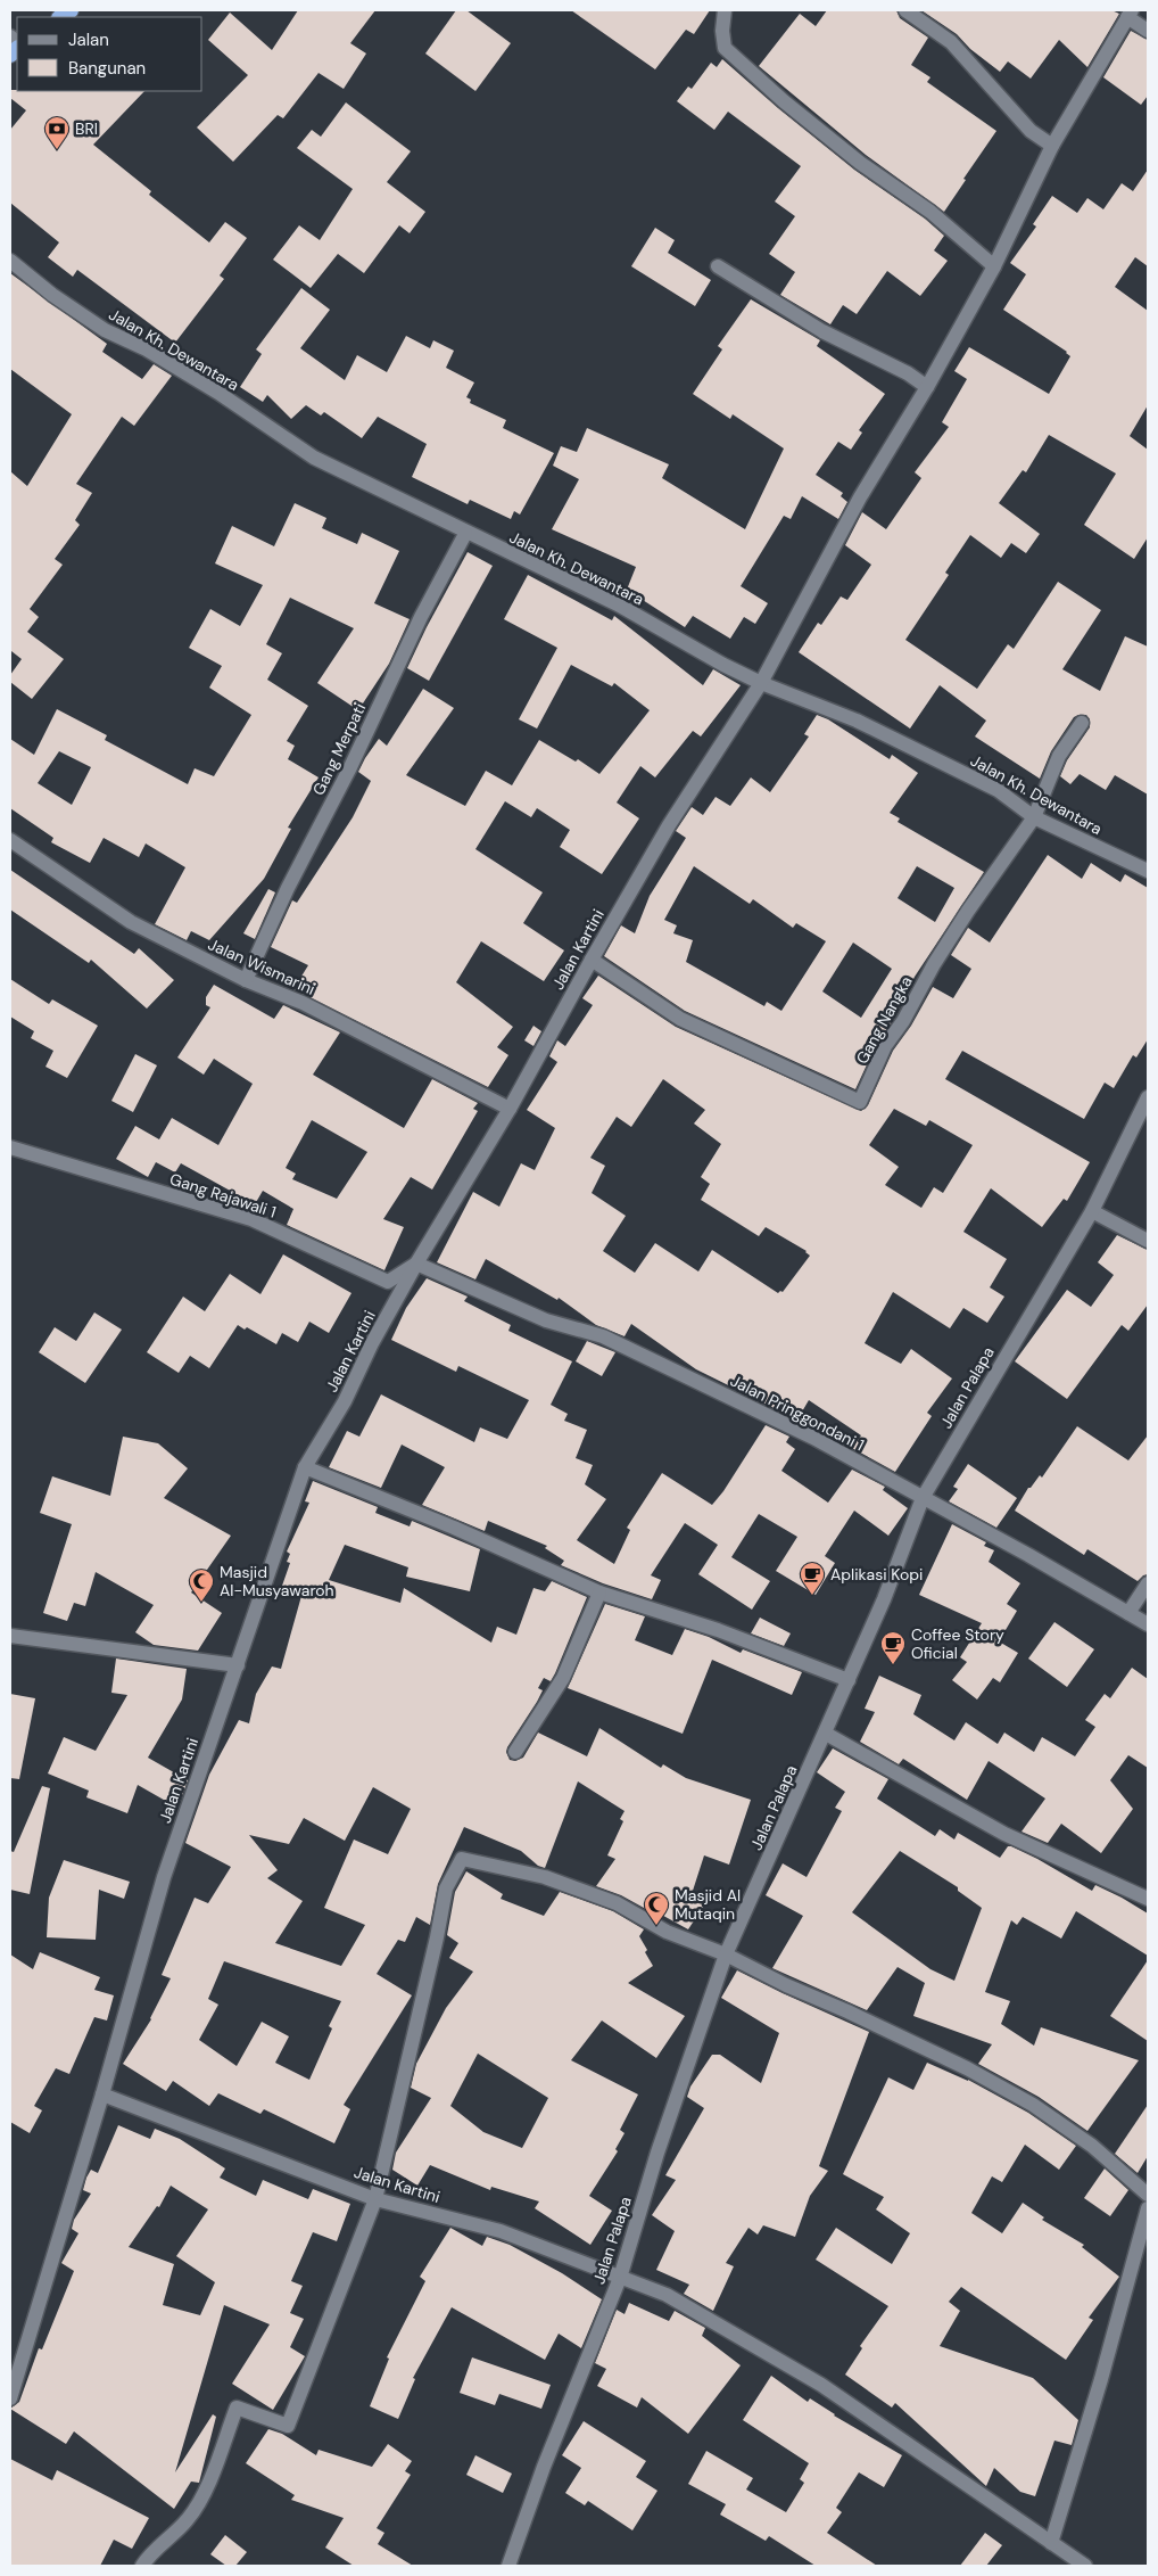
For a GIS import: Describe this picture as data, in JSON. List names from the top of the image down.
{
  "streets": {
    "street": [
      "Jalan Kh. Dewantara",
      "Gang Merpati",
      "Jalan Kartini",
      "Jalan Wismarini",
      "Gang Nangka",
      "Gang Rajawali 1",
      "Jalan Palapa",
      "Jalan Pringgondani 1"
    ]
  },
  "crossings": [
    ["Jalan Kh. Dewantara", "Gang Merpati"],
    ["Jalan Kh. Dewantara", "Jalan Kartini"],
    ["Jalan Kh. Dewantara", "Gang Nangka"],
    ["Gang Merpati", "Jalan Wismarini"],
    ["Jalan Kartini", "Jalan Wismarini"],
    ["Jalan Kartini", "Gang Nangka"],
    ["Jalan Kartini", "Gang Rajawali 1"],
    ["Jalan Kartini", "Jalan Palapa"],
    ["Jalan Kartini", "Jalan Pringgondani 1"],
    ["Gang Rajawali 1", "Jalan Pringgondani 1"],
    ["Jalan Palapa", "Jalan Pringgondani 1"]
  ],
  "places": {
    "bank": ["BRI"],
    "cafe": ["Aplikasi Kopi", "Coffee Story Oficial"],
    "mosque": ["Masjid Al-Musyawaroh", "Masjid Al Mutaqin"]
  },
  "legend": ["Jalan", "Bangunan"]
}
